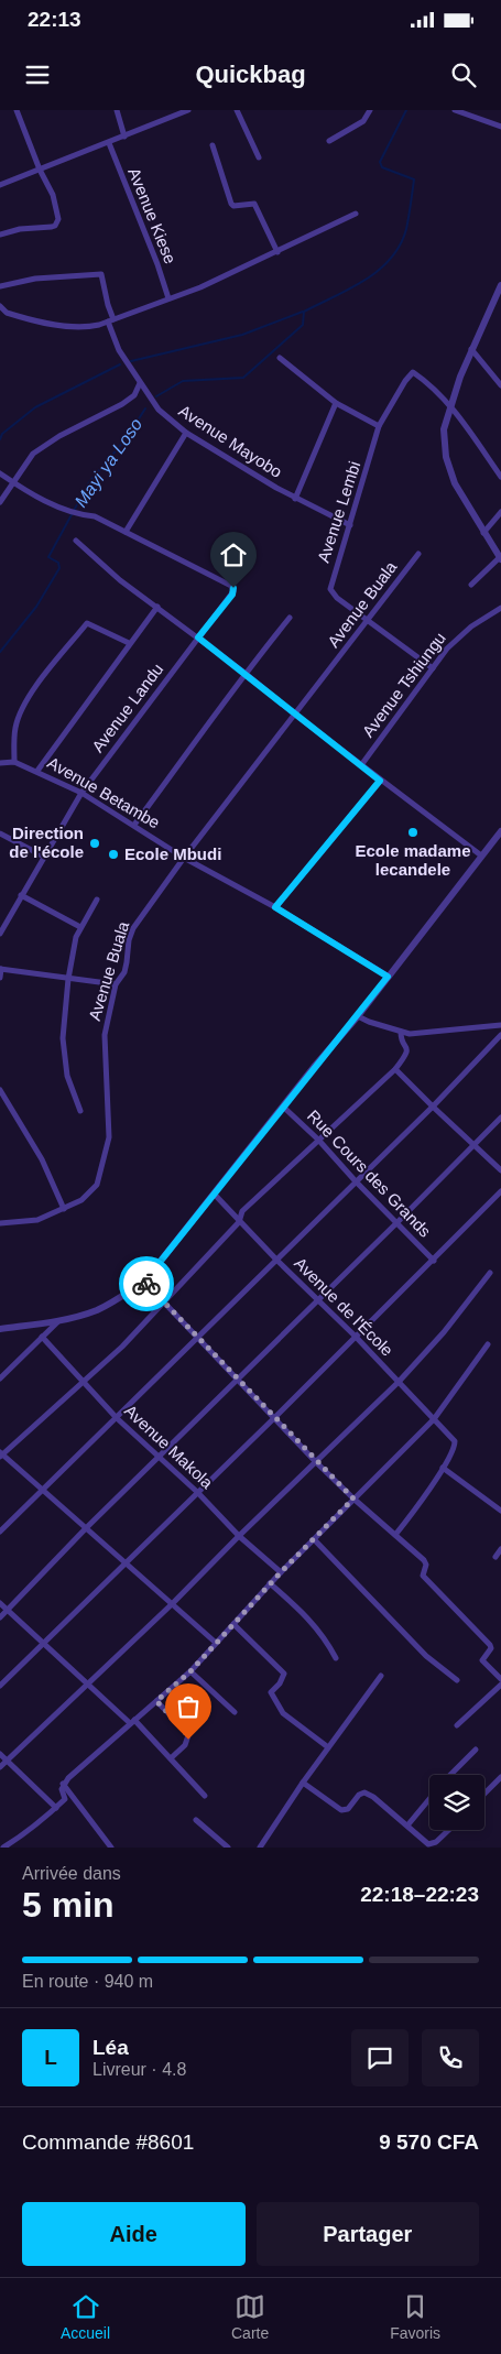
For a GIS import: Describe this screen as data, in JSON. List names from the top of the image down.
{
  "streets": {
    "street": [
      "Avenue Kiese",
      "Avenue Mayobo",
      "Avenue Lembi",
      "Avenue Buala",
      "Avenue Tshiungu",
      "Avenue Landu",
      "Avenue Betambe",
      "Rue Cours des Grands",
      "Avenue de l'École",
      "Avenue Makola"
    ]
  },
  "crossings": [
    ["Avenue Mayobo", "Avenue Lembi"],
    ["Avenue Lembi", "Avenue Buala"],
    ["Avenue Lembi", "Avenue Tshiungu"],
    ["Avenue Buala", "Avenue Betambe"],
    ["Avenue Landu", "Avenue Betambe"]
  ],
  "water": ["Mayi ya Loso"],
  "places": ["Ecole madame lecandele", "Direction de l'école", "Ecole Mbudi"],
  "page": {
    "status": "22:13",
    "header": "Quickbag",
    "heading": ["5 min", "Arrivée dans", "22:18–22:23"],
    "panel": [
      "Léa",
      "Livreur · 4.8",
      "Commande #8601",
      "9 570 CFA"
    ],
    "bar": "En route · 940 m",
    "round": "L",
    "buttons": ["Aide", "Partager"],
    "tabs": ["Accueil", "Carte", "Favoris"]
  }
}
